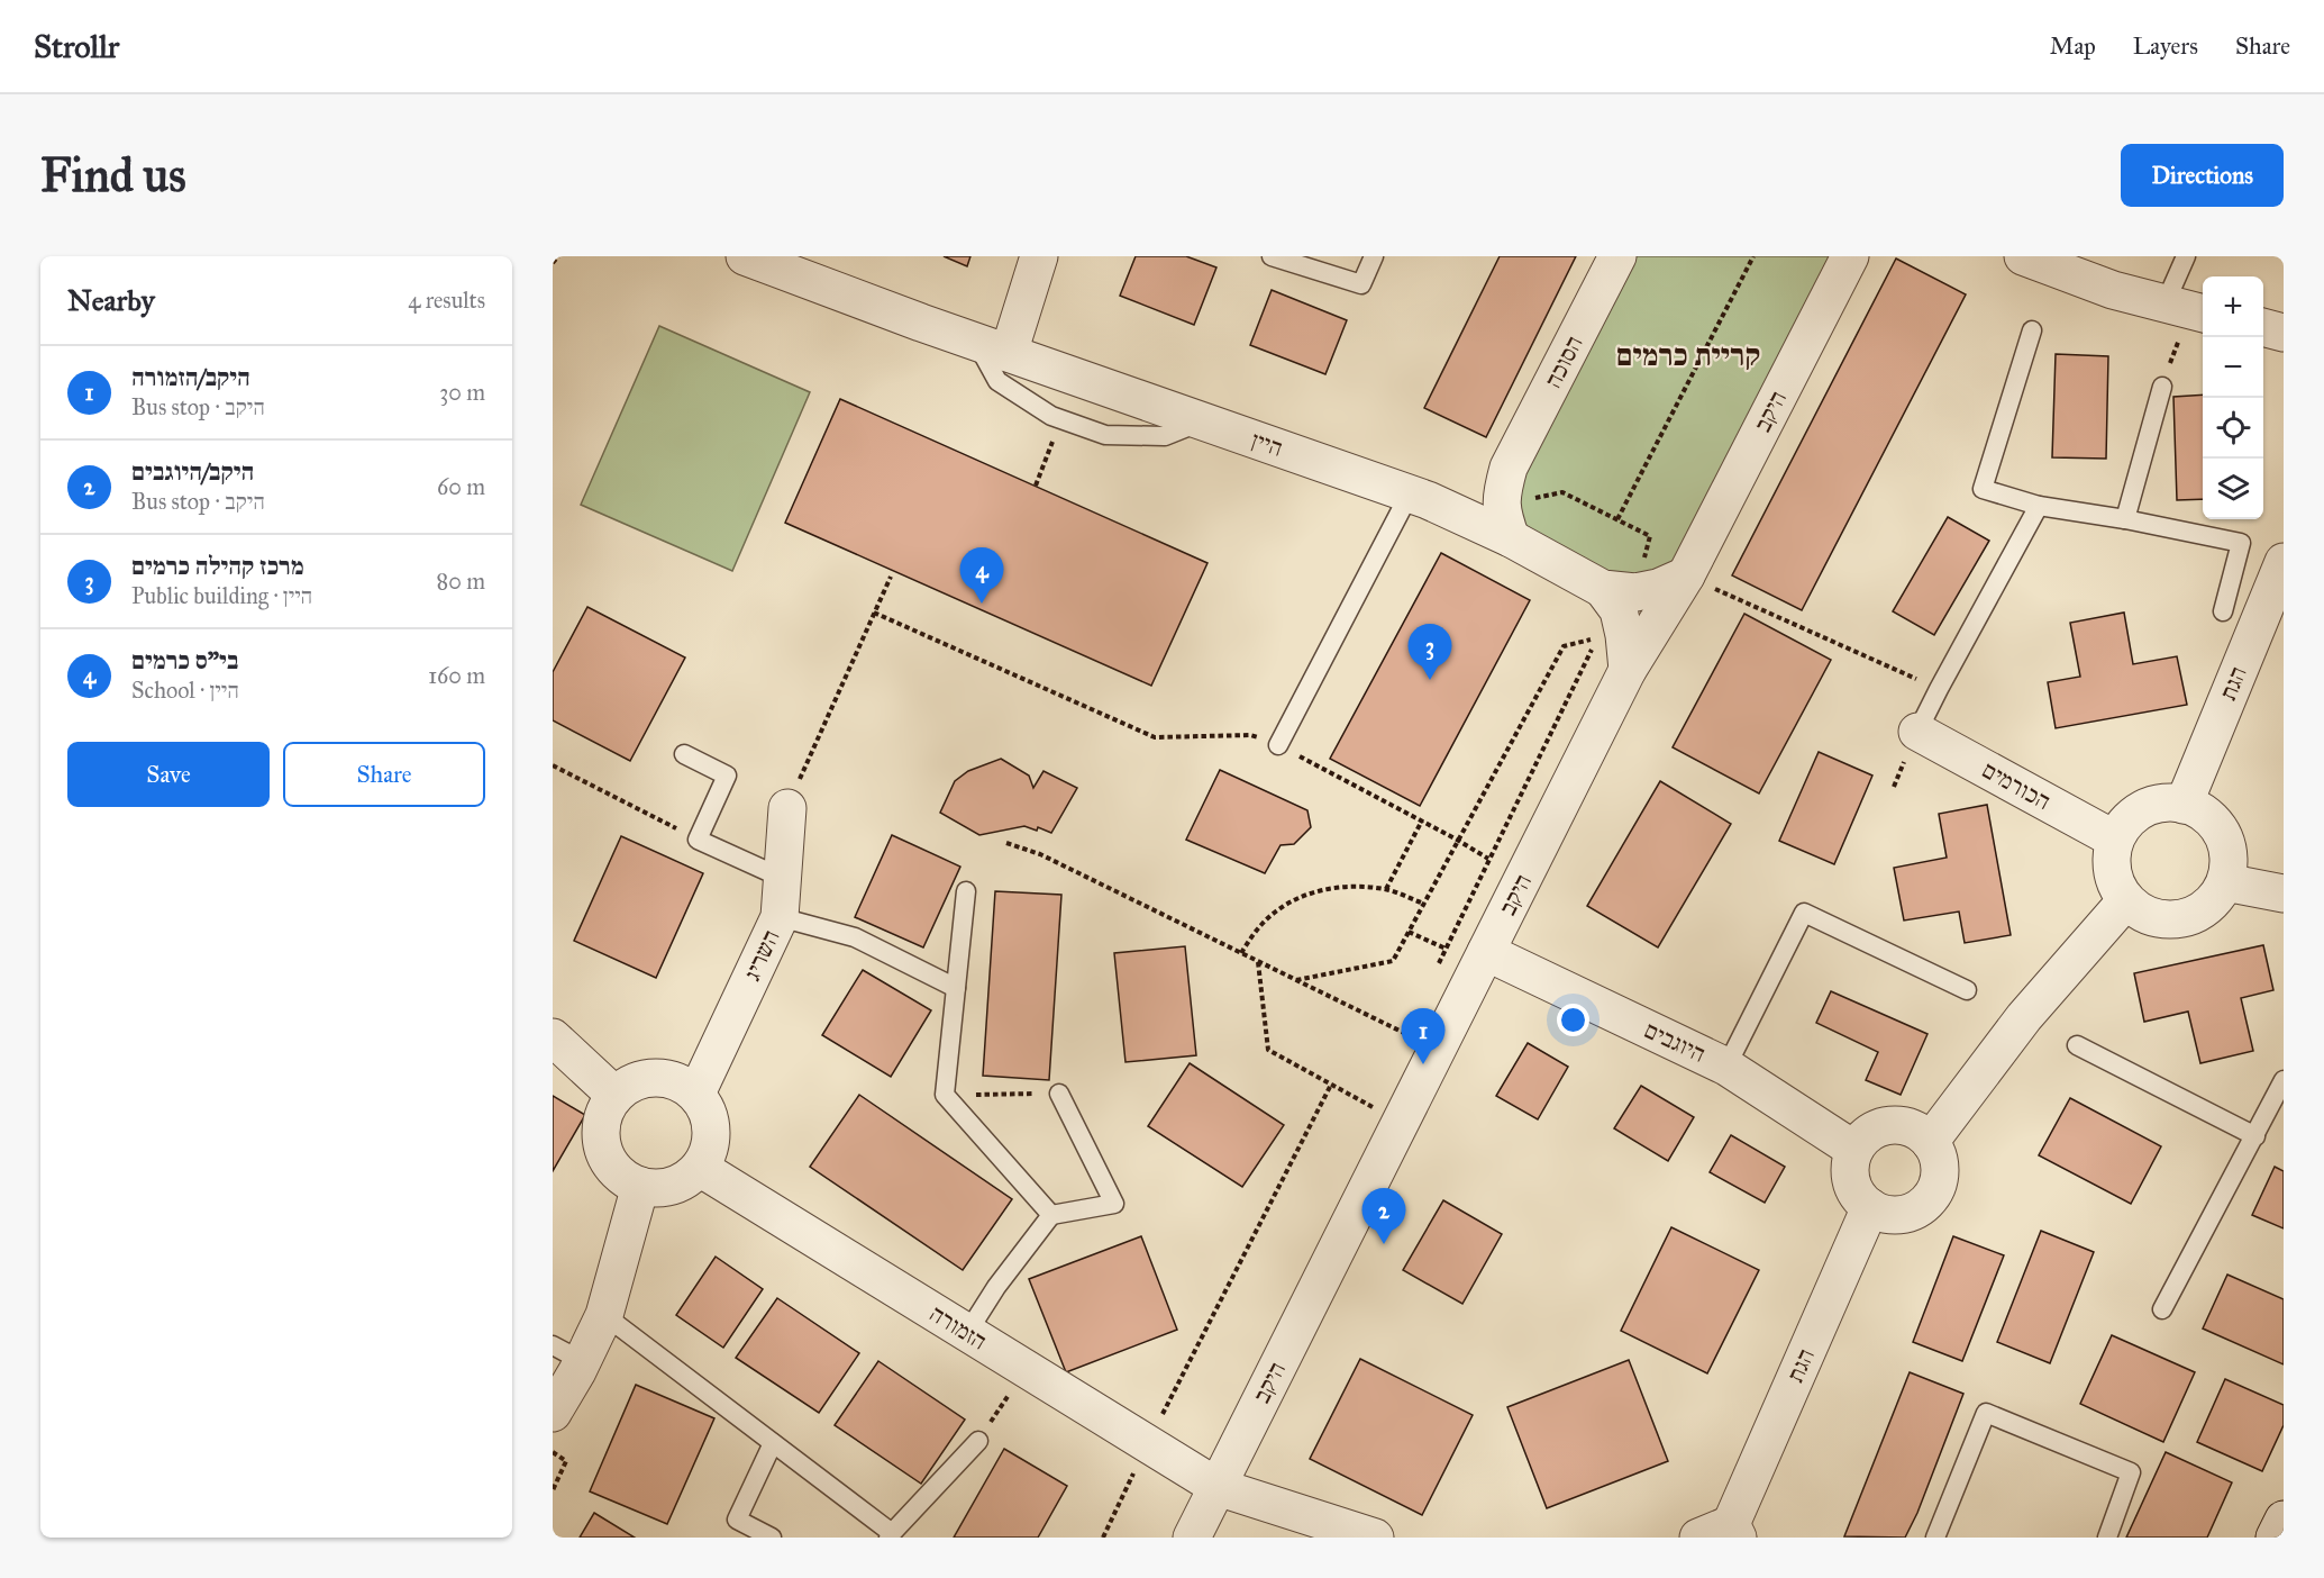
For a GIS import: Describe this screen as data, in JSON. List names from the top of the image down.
{
  "streets": {
    "street": [
      "הסוכה",
      "היקב",
      "היין",
      "הגת",
      "הכורמים",
      "השריג",
      "היוגבים",
      "הזמורה"
    ]
  },
  "crossings": [
    ["הסוכה", "היין"],
    ["היקב", "היין"],
    ["היקב", "היוגבים"],
    ["היקב", "הזמורה"],
    ["הגת", "הכורמים"],
    ["הגת", "היוגבים"],
    ["השריג", "הזמורה"]
  ],
  "districts": ["קריית כרמים"],
  "page": {
    "header": "Strollr",
    "nav": ["Map", "Layers", "Share"],
    "buttons": [
      "Directions",
      ["Save", "Share"]
    ],
    "title": "Find us",
    "heading": ["Nearby", "4 results"],
    "map_buttons": ["+", "−"],
    "list": [
      {
        "mark": "1",
        "name": "היקב/הזמורה",
        "note": "Bus stop · היקב",
        "value": "30 m"
      },
      {
        "mark": "2",
        "name": "היקב/היוגבים",
        "note": "Bus stop · היקב",
        "value": "60 m"
      },
      {
        "mark": "3",
        "name": "מרכז קהילה כרמים",
        "note": "Public building · היין",
        "value": "80 m"
      },
      {
        "mark": "4",
        "name": "בי\"ס כרמים",
        "note": "School · היין",
        "value": "160 m"
      }
    ],
    "pins": [
      "4",
      "3",
      "1",
      "2"
    ]
  }
}
